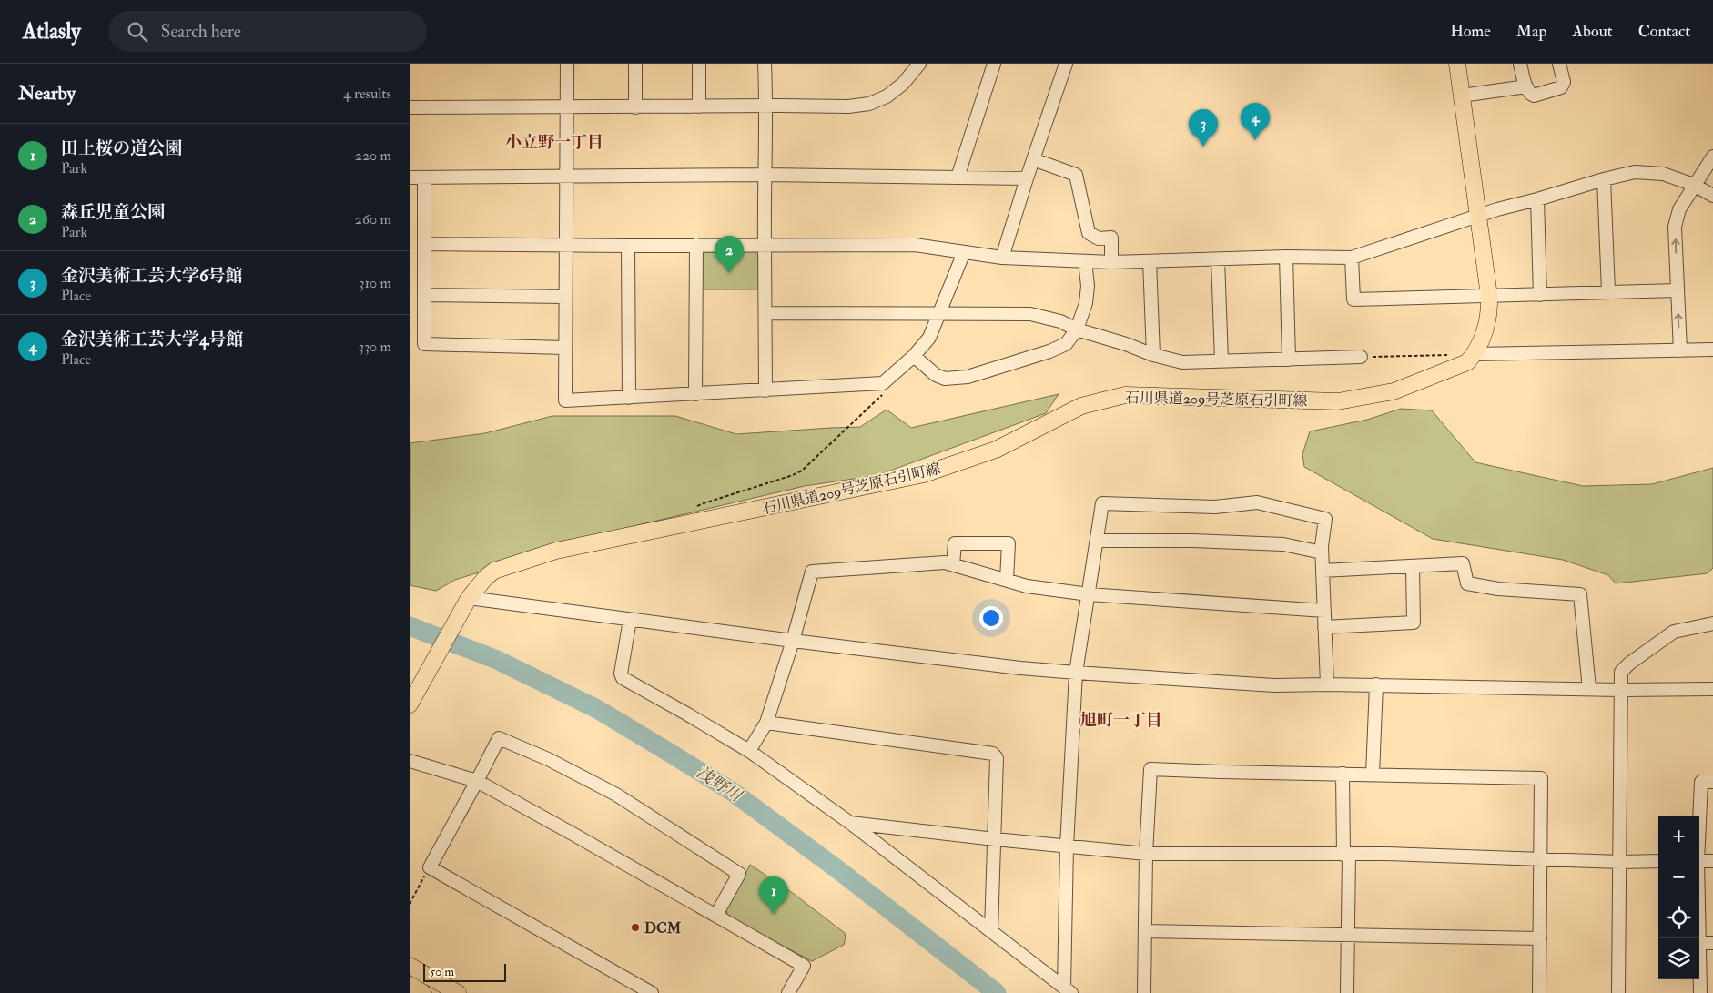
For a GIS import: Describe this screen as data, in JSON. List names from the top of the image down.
{
  "streets": {
    "main road": ["石川県道209号芝原石引町線"]
  },
  "districts": ["小立野一丁目", "旭町一丁目"],
  "water": ["浅野川"],
  "places": ["DCM"],
  "scale_bar": "50 m",
  "page": {
    "header": "Atlasly",
    "search": "Search here",
    "nav": [
      "Home",
      "Map",
      "About",
      "Contact"
    ],
    "heading": ["Nearby", "4 results"],
    "pins": [
      "4",
      "3",
      "2",
      "1"
    ],
    "list": [
      {
        "mark": "1",
        "name": "田上桜の道公園",
        "note": "Park",
        "value": "220 m"
      },
      {
        "mark": "2",
        "name": "森丘児童公園",
        "note": "Park",
        "value": "260 m"
      },
      {
        "mark": "3",
        "name": "金沢美術工芸大学6号館",
        "note": "Place",
        "value": "310 m"
      },
      {
        "mark": "4",
        "name": "金沢美術工芸大学4号館",
        "note": "Place",
        "value": "330 m"
      }
    ],
    "map_buttons": ["+", "−"],
    "scale": "50 m"
  }
}
